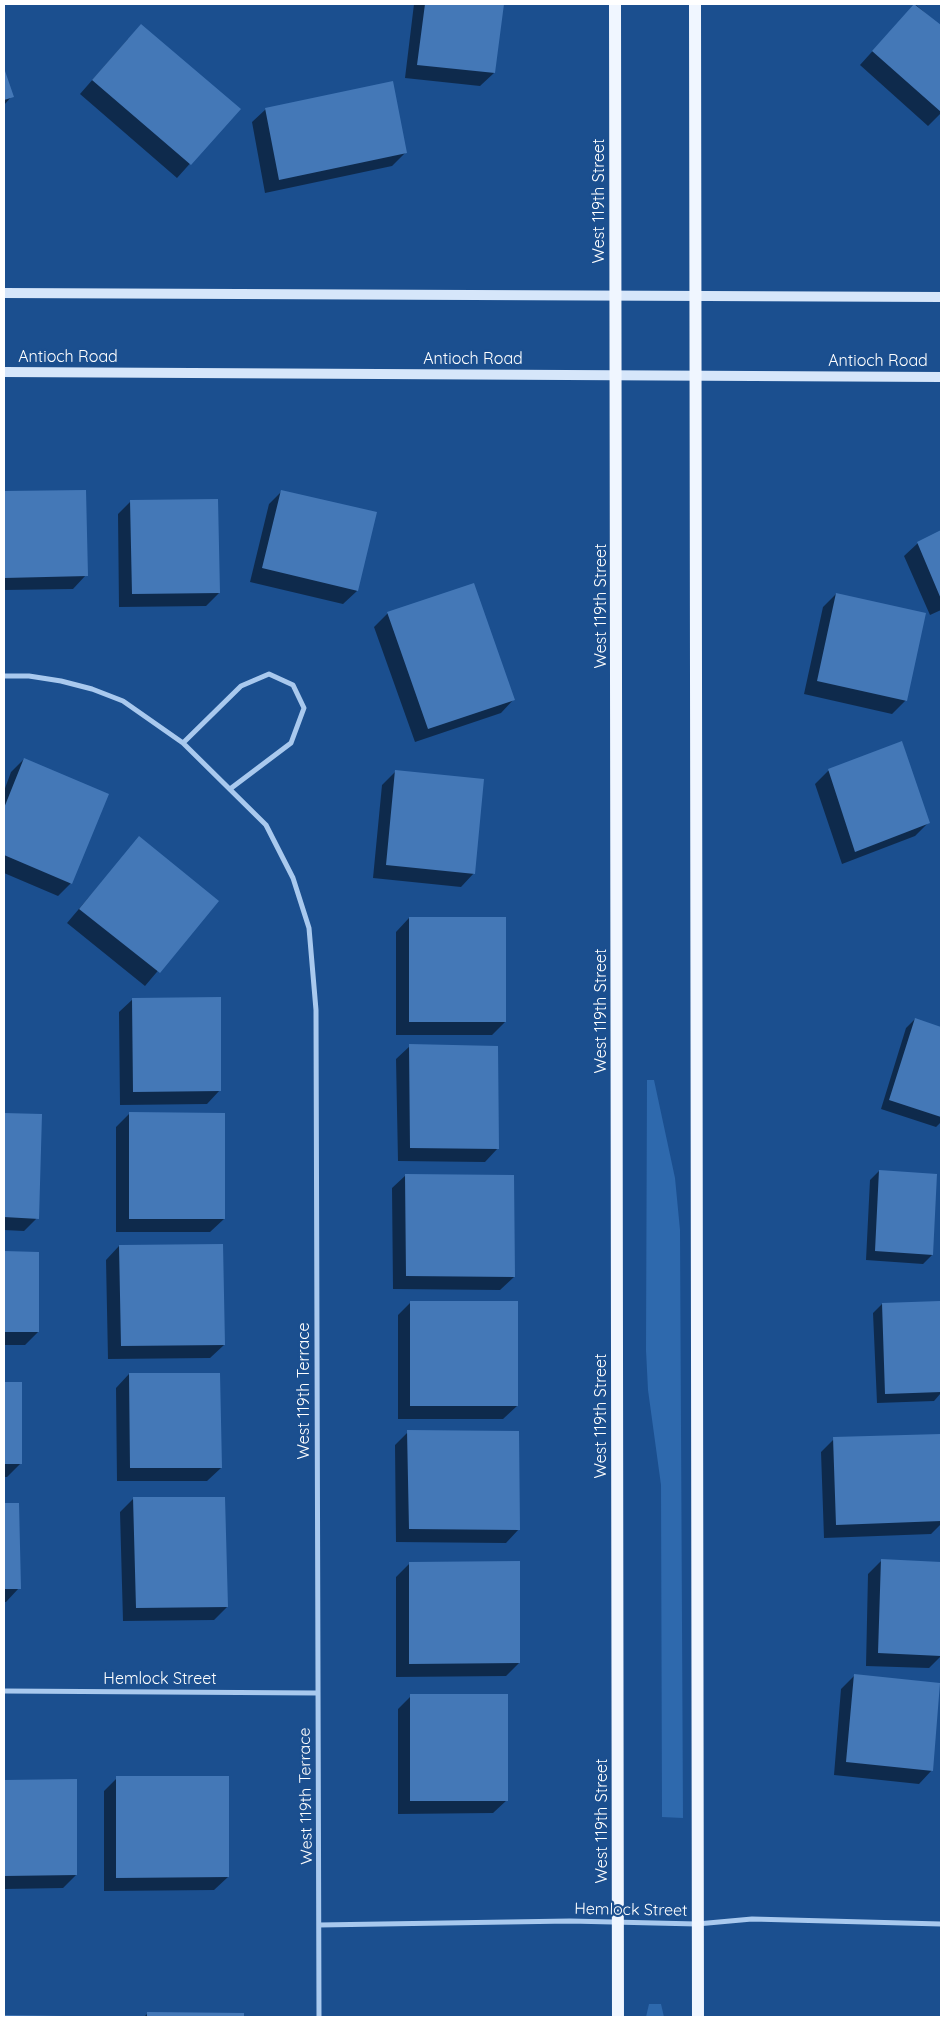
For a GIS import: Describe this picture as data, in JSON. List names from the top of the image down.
{
  "streets": {
    "main road": ["West 119th Street", "Antioch Road"],
    "street": ["West 119th Terrace", "Hemlock Street"]
  },
  "crossings": [
    ["West 119th Street", "Antioch Road"],
    ["West 119th Street", "Hemlock Street"],
    ["West 119th Terrace", "Hemlock Street"]
  ]
}
